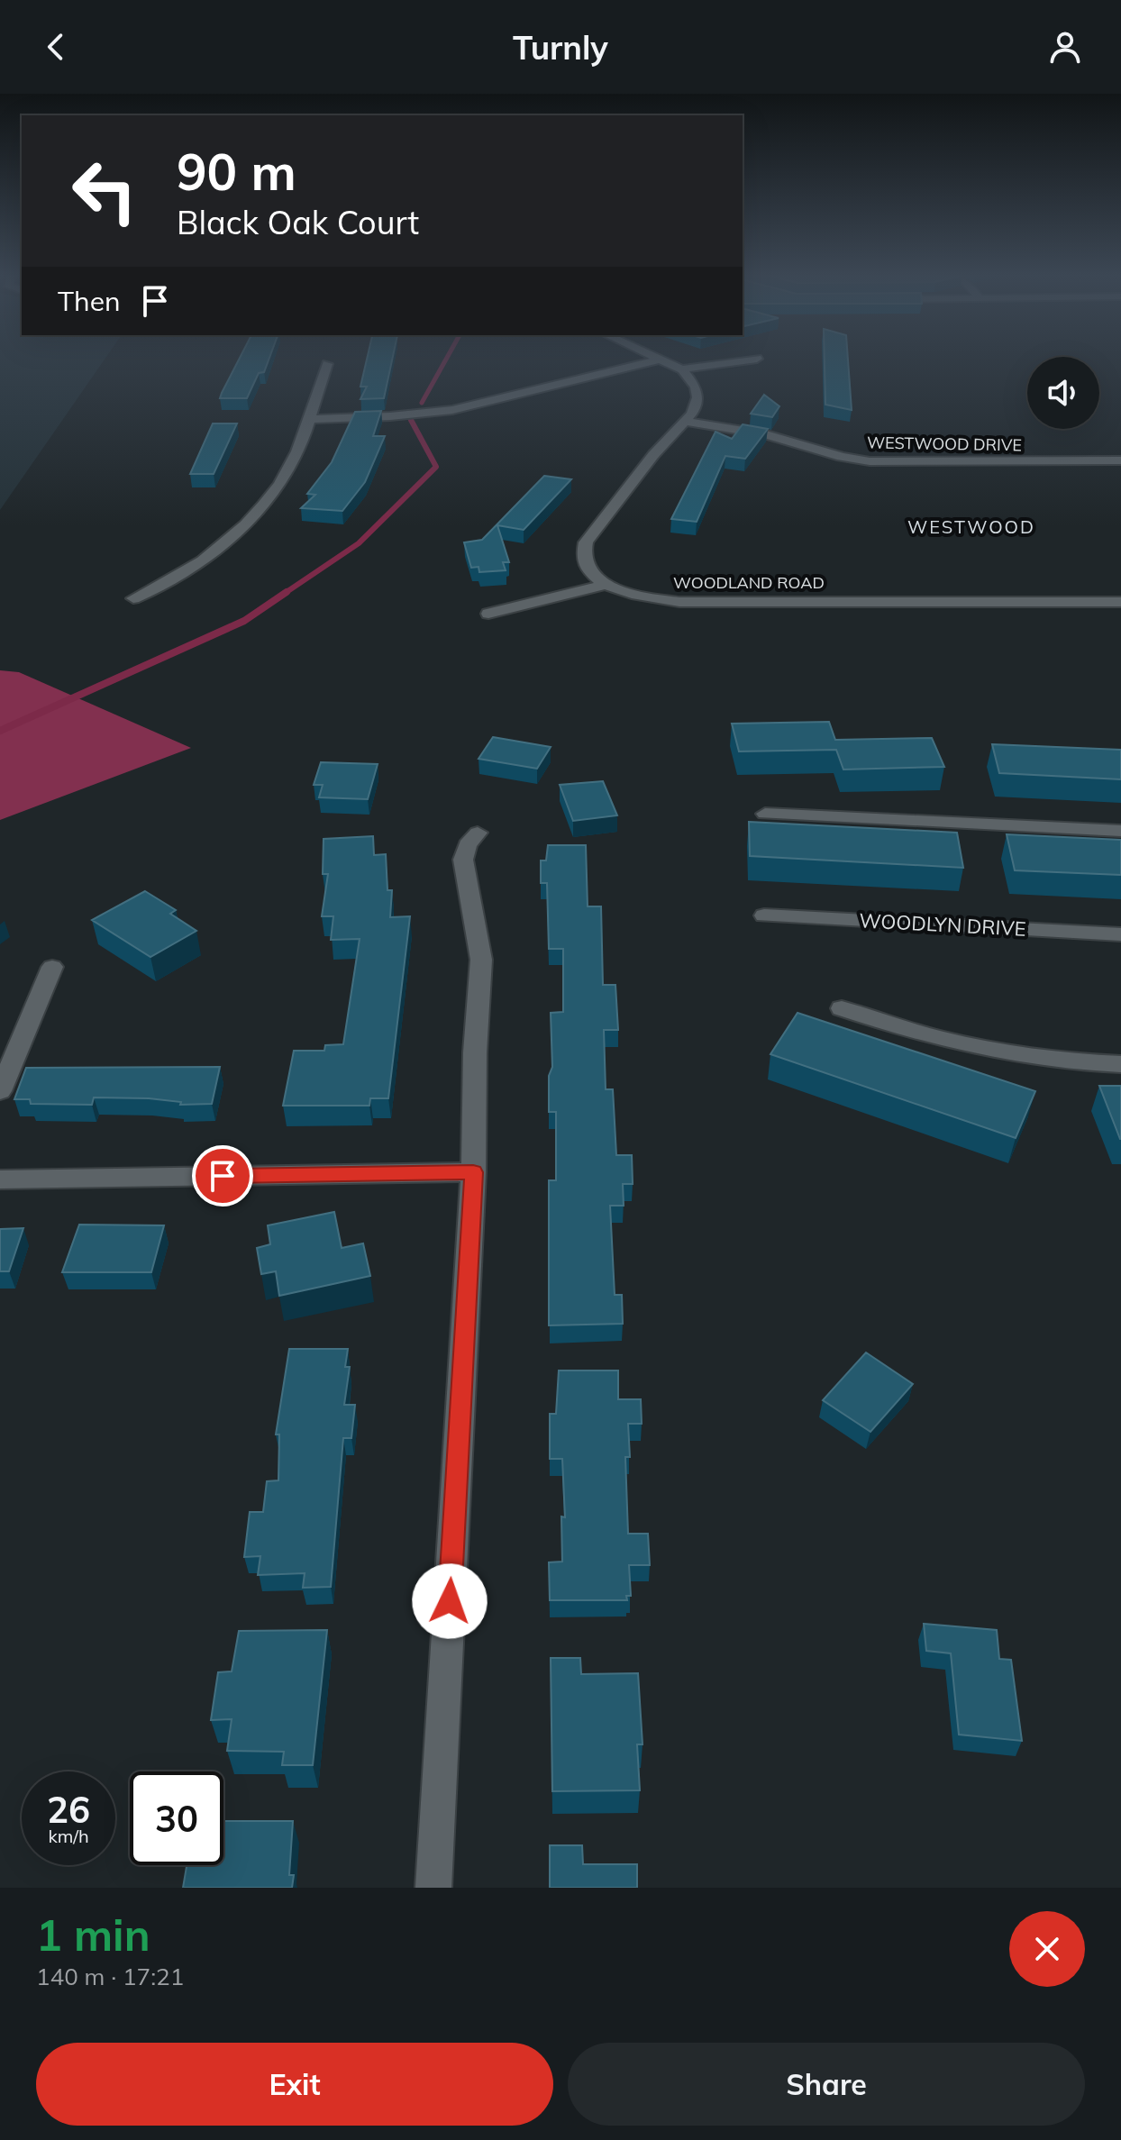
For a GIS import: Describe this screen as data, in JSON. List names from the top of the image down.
{
  "streets": {
    "street": ["WESTWOOD DRIVE", "WOODLAND ROAD", "WOODLYN DRIVE"]
  },
  "crossings": [
    ["WESTWOOD DRIVE", "WOODLAND ROAD"]
  ],
  "districts": ["WESTWOOD"],
  "page": {
    "header": "Turnly",
    "turn": ["90 m", "Black Oak Court"],
    "then": "Then",
    "speed": "26 km/h",
    "limit": "30",
    "heading": ["1 min", "140 m · 17:21"],
    "buttons": ["Exit", "Share"]
  }
}
